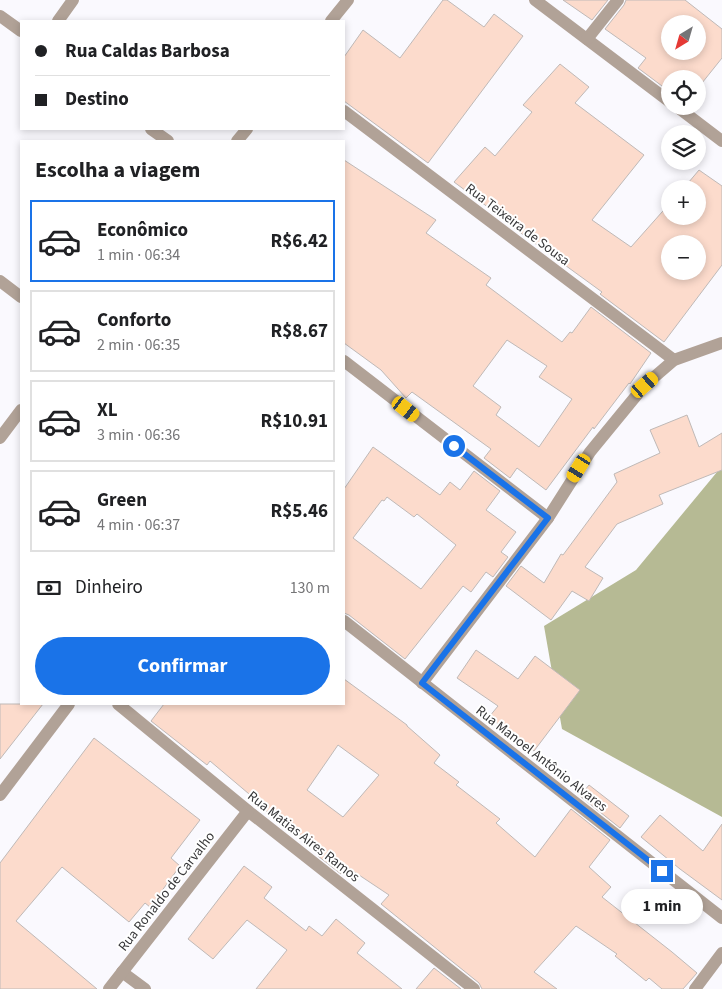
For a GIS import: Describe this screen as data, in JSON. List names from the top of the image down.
{
  "streets": {
    "street": [
      "Rua Teixeira de Sousa",
      "Rua Manoel Antônio Alvares",
      "Rua Matias Aires Ramos",
      "Rua Ronaldo de Carvalho"
    ]
  },
  "crossings": [
    ["Rua Matias Aires Ramos", "Rua Ronaldo de Carvalho"]
  ],
  "north": "bottom left",
  "page": {
    "map_buttons": ["+", "−"],
    "banner": ["Rua Caldas Barbosa", "Destino"],
    "heading": "Escolha a viagem",
    "list": [
      {
        "name": "Econômico",
        "note": "1 min · 06:34",
        "value": "R$6.42"
      },
      {
        "name": "Conforto",
        "note": "2 min · 06:35",
        "value": "R$8.67"
      },
      {
        "name": "XL",
        "note": "3 min · 06:36",
        "value": "R$10.91"
      },
      {
        "name": "Green",
        "note": "4 min · 06:37",
        "value": "R$5.46"
      }
    ],
    "pay": ["Dinheiro", "130 m"],
    "buttons": "Confirmar",
    "bubble": "1 min"
  }
}
